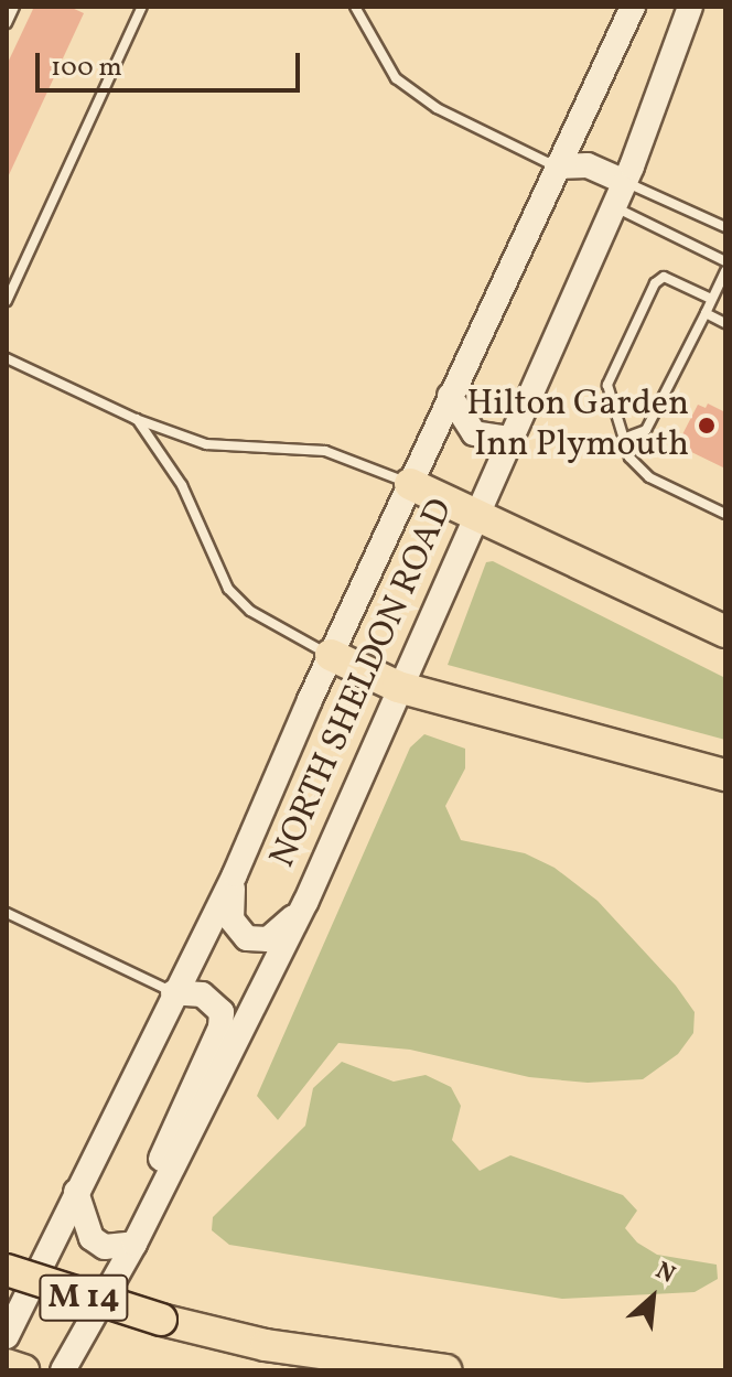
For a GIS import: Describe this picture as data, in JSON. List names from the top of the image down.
{
  "streets": {
    "highway": ["M 14"],
    "main road": ["NORTH SHELDON ROAD"]
  },
  "places": ["Hilton Garden Inn Plymouth"],
  "scale_bar": "100 m",
  "north": "top right"
}
